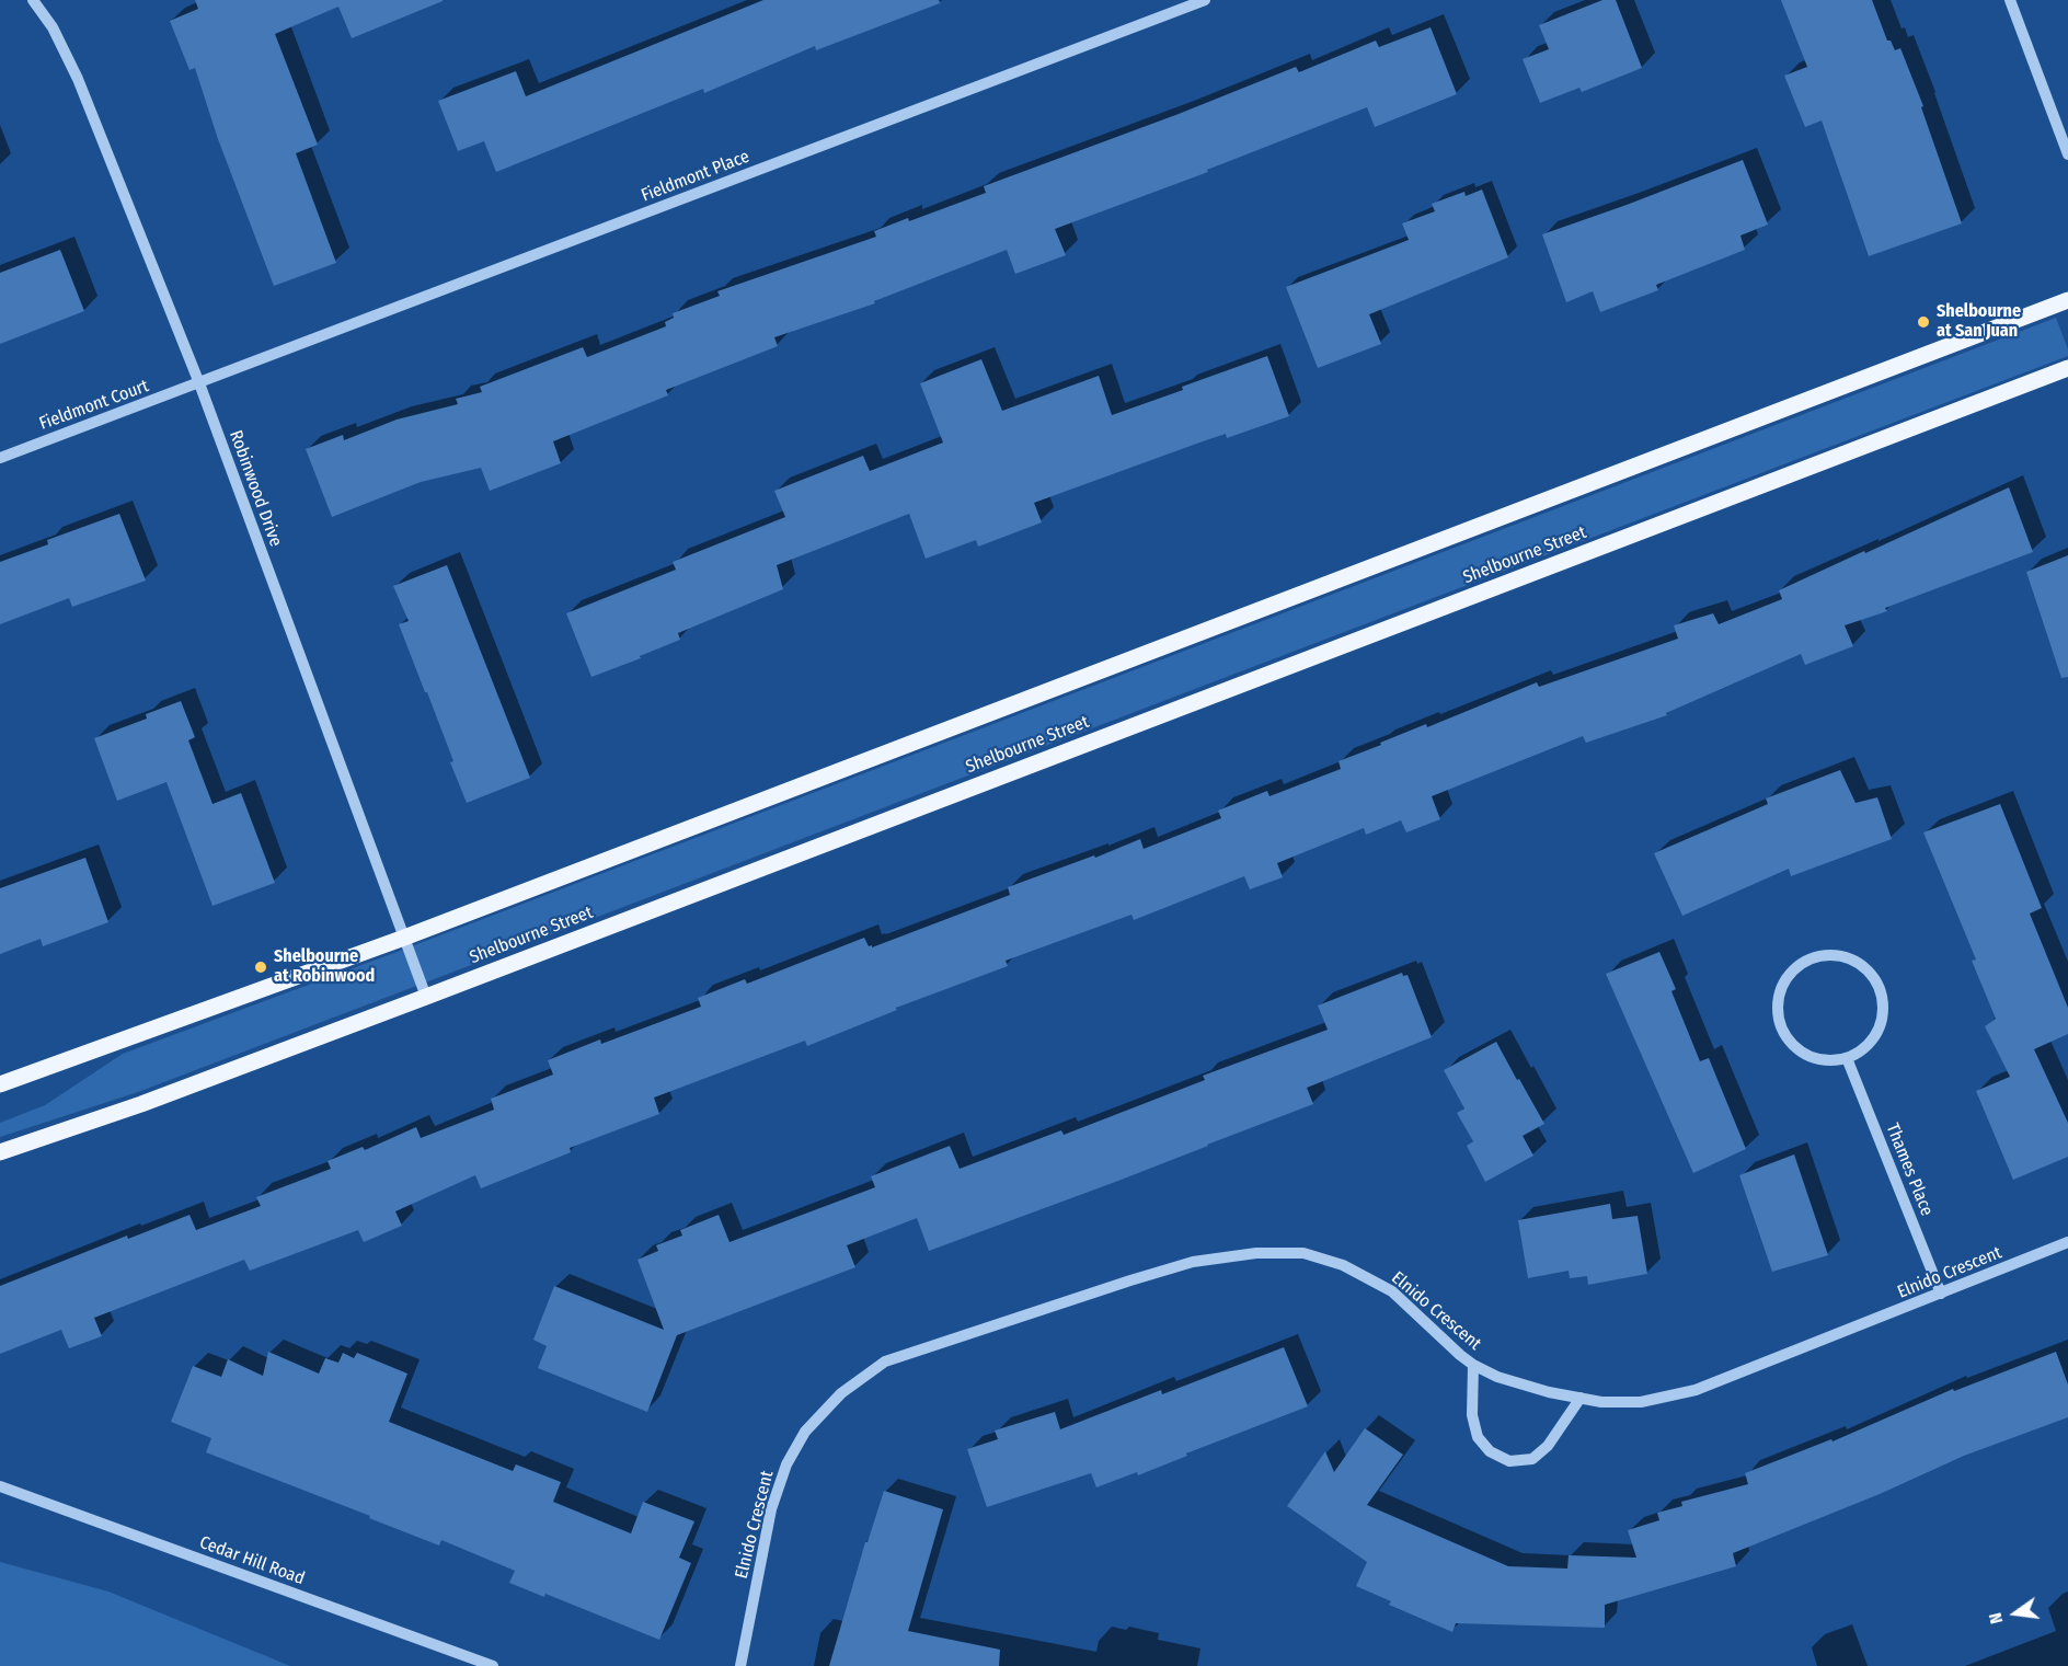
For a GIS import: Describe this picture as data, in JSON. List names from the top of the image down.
{
  "streets": {
    "main road": ["Shelbourne Street"],
    "street": [
      "Fieldmont Place",
      "Fieldmont Court",
      "Robinwood Drive",
      "Thames Place",
      "Elnido Crescent",
      "Cedar Hill Road"
    ]
  },
  "crossings": [
    ["Fieldmont Place", "Fieldmont Court"],
    ["Fieldmont Place", "Robinwood Drive"],
    ["Fieldmont Court", "Robinwood Drive"],
    ["Robinwood Drive", "Shelbourne Street"],
    ["Thames Place", "Elnido Crescent"]
  ],
  "places": ["Shelbourne at San Juan", "Shelbourne at Robinwood"],
  "north": "left"
}
